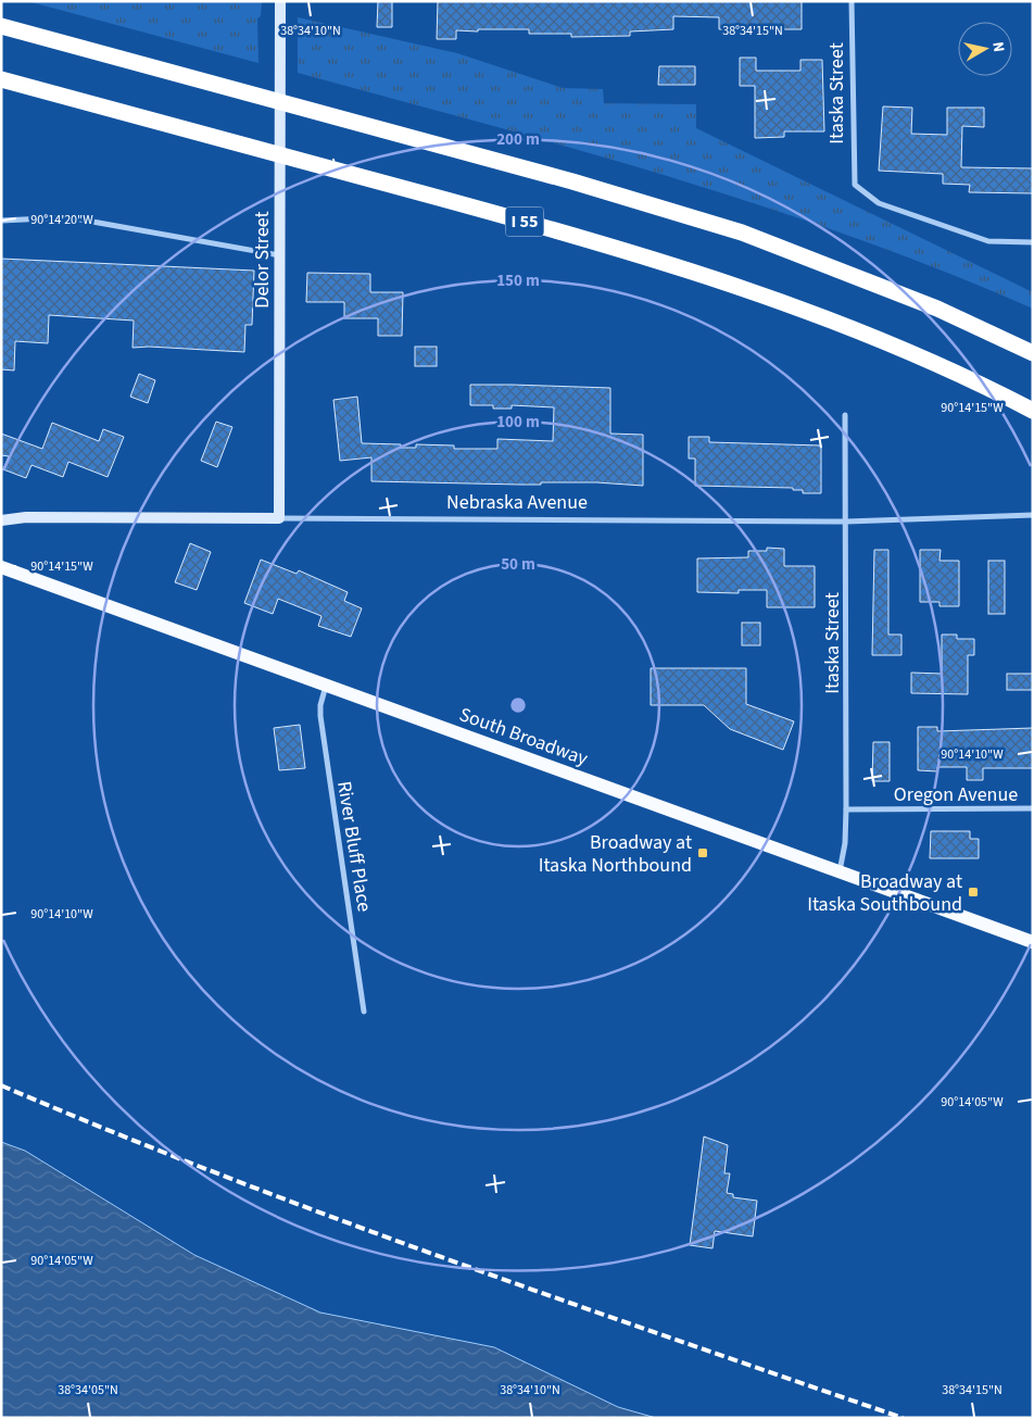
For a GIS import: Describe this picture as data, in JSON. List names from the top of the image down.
{
  "streets": {
    "highway": ["I 55"],
    "main road": ["South Broadway"],
    "street": [
      "Itaska Street",
      "Delor Street",
      "Nebraska Avenue",
      "Oregon Avenue",
      "River Bluff Place"
    ]
  },
  "crossings": [
    ["Itaska Street", "Nebraska Avenue"],
    ["Itaska Street", "South Broadway"],
    ["Itaska Street", "Oregon Avenue"],
    ["Delor Street", "Nebraska Avenue"],
    ["South Broadway", "River Bluff Place"]
  ],
  "places": {
    "transit": ["Broadway at Itaska Northbound", "Broadway at Itaska Southbound"]
  },
  "north": "right",
  "coordinates": [
    "38°34'10\"N",
    "38°34'15\"N",
    "90°14'20\"W",
    "90°14'15\"W",
    "90°14'10\"W",
    "90°14'05\"W",
    "38°34'05\"N"
  ],
  "rings": [
    "200 m",
    "150 m",
    "100 m",
    "50 m"
  ]
}
